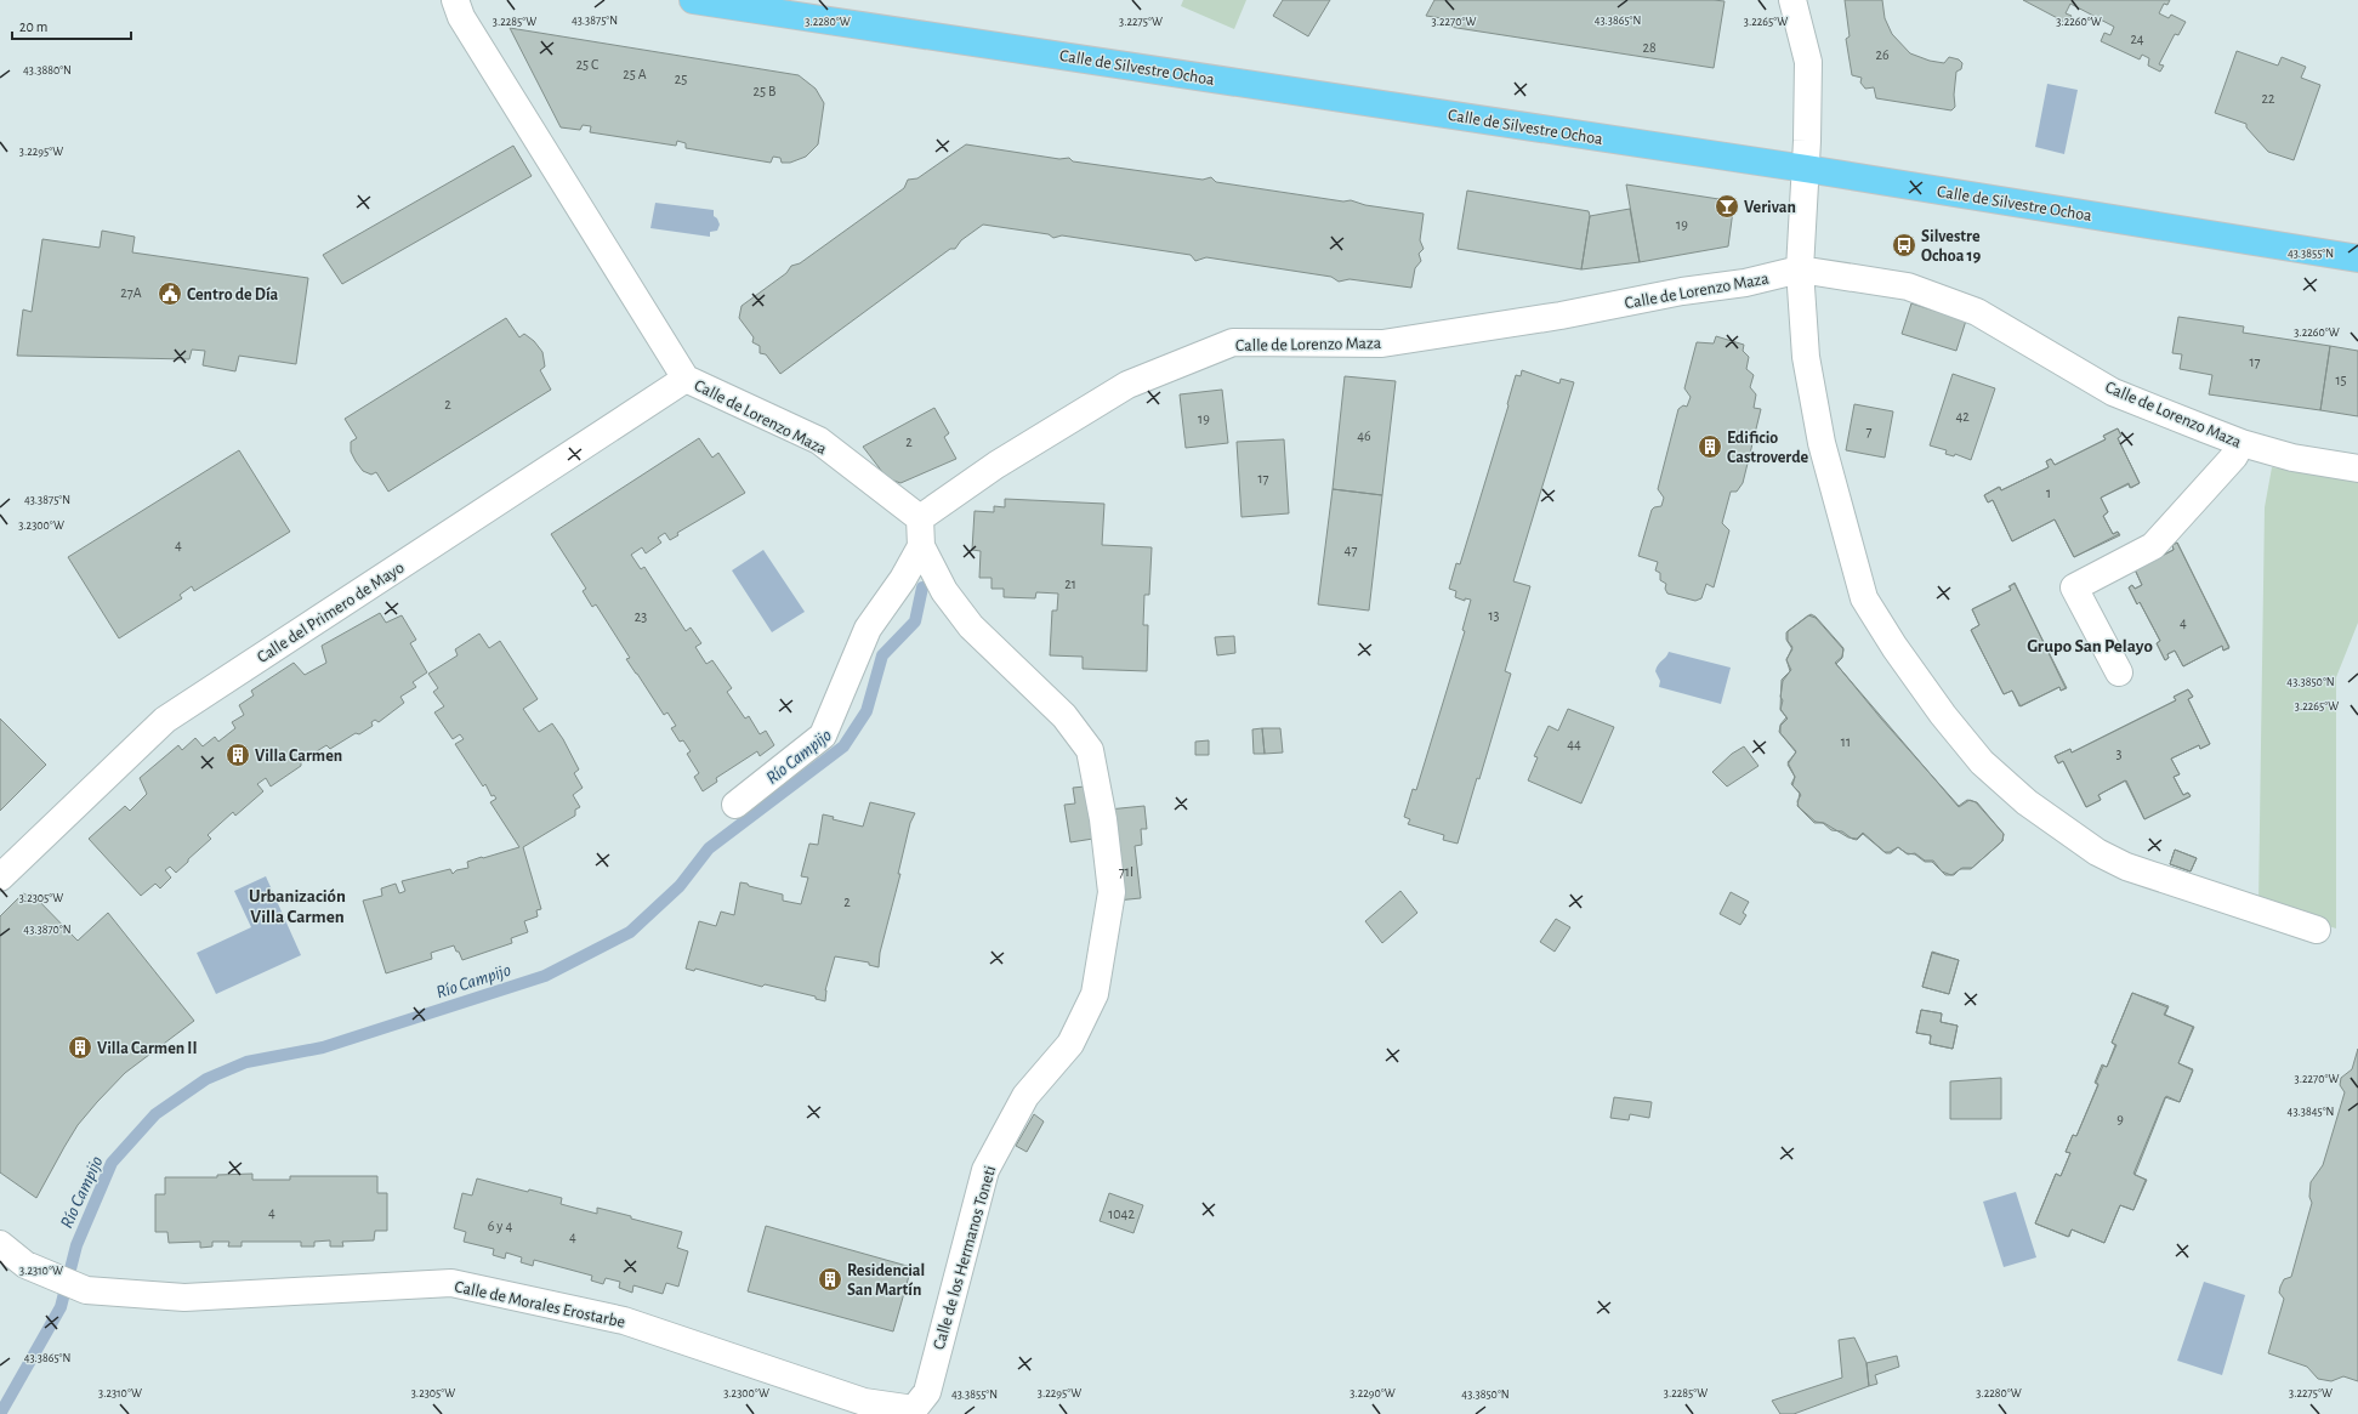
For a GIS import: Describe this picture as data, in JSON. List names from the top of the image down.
{
  "streets": {
    "highway": ["Calle de Silvestre Ochoa"],
    "street": [
      "Calle de Lorenzo Maza",
      "Calle del Primero de Mayo",
      "Calle de los Hermanos Toneti",
      "Calle de Morales Erostarbe"
    ]
  },
  "crossings": [
    ["Calle de Lorenzo Maza", "Calle del Primero de Mayo"],
    ["Calle de Lorenzo Maza", "Calle de los Hermanos Toneti"],
    ["Calle de los Hermanos Toneti", "Calle de Morales Erostarbe"]
  ],
  "districts": ["Grupo San Pelayo", "Urbanización Villa Carmen"],
  "water": ["Río Campijo"],
  "places": {
    "bar": ["Verivan"],
    "bus stop": ["Silvestre Ochoa 19"],
    "public building": ["Centro de Día"],
    "building": [
      "Edificio Castroverde",
      "Villa Carmen",
      "Villa Carmen II",
      "Residencial San Martín"
    ]
  },
  "house_numbers": [
    "24",
    "28",
    "26",
    "25 C",
    "25 A",
    "25",
    "25 B",
    "22",
    "19",
    "27A",
    "17",
    "15",
    "2",
    "42",
    "19",
    "7",
    "46",
    "2",
    "17",
    "1",
    "4",
    "47",
    "21",
    "13",
    "23",
    "4",
    "11",
    "44",
    "3",
    "71I",
    "2",
    "9",
    "4",
    "1042",
    "6 y 4",
    "4"
  ],
  "scale_bar": "20 m",
  "coordinates": [
    "43.3875°N",
    "43.3865°N",
    "3.2285°W",
    "3.2280°W",
    "3.2275°W",
    "3.2270°W",
    "3.2265°W",
    "3.2260°W",
    "43.3880°N",
    "3.2295°W",
    "43.3855°N",
    "3.2300°W",
    "43.3850°N",
    "3.2305°W",
    "43.3870°N",
    "43.3845°N",
    "3.2310°W",
    "3.2290°W"
  ]
}
